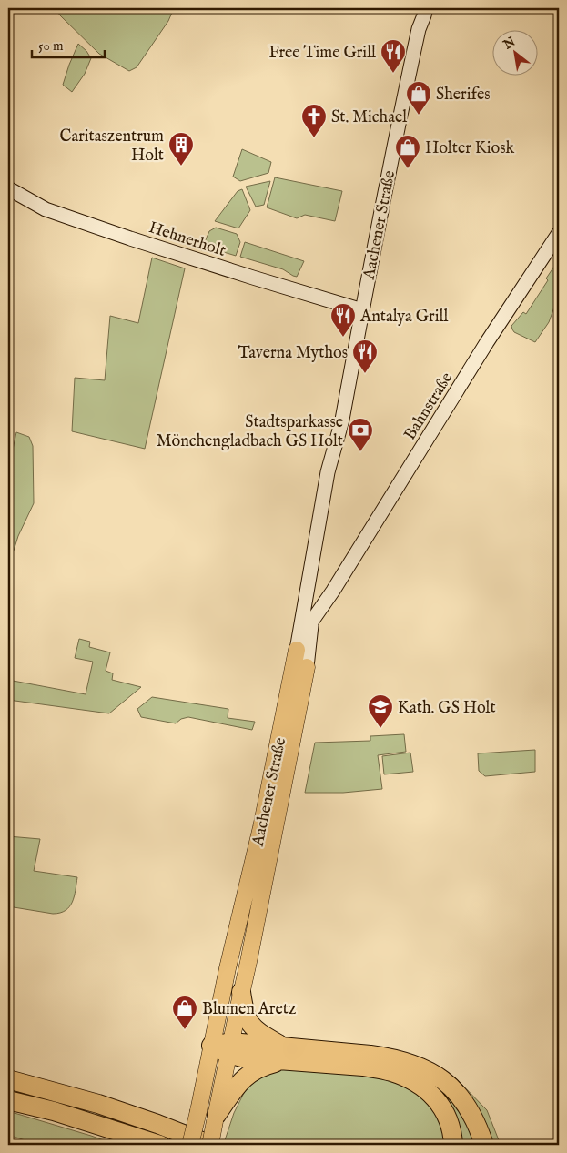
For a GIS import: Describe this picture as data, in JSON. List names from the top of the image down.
{
  "streets": {
    "main road": ["Aachener Straße"],
    "street": ["Hehnerholt", "Bahnstraße"]
  },
  "crossings": [
    ["Aachener Straße", "Hehnerholt"],
    ["Aachener Straße", "Bahnstraße"]
  ],
  "places": {
    "restaurant": ["Free Time Grill", "Antalya Grill", "Taverna Mythos"],
    "shop": ["Sherifes", "Holter Kiosk", "Blumen Aretz"],
    "church": ["St. Michael"],
    "building": ["Caritaszentrum Holt"],
    "bank": ["Stadtsparkasse Mönchengladbach GS Holt"],
    "school or university": ["Kath. GS Holt"]
  },
  "scale_bar": "50 m",
  "north": "top left"
}
